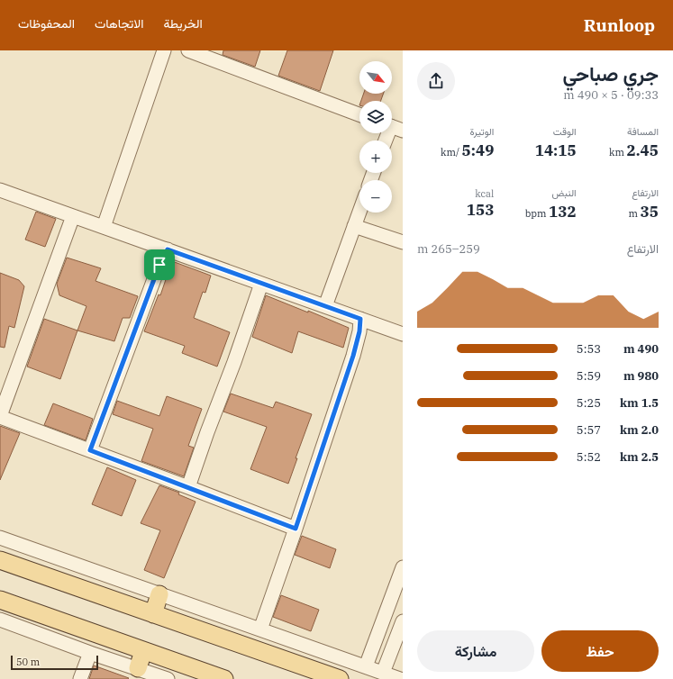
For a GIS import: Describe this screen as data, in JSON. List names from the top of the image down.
{
  "scale_bar": "50 m",
  "north": "bottom right",
  "page": {
    "header": "Runloop",
    "nav": ["الخريطة", "الاتجاهات", "المحفوظات"],
    "heading": ["جري صباحي", "09:33 · 5 × 490 m"],
    "map_buttons": ["+", "−"],
    "stats": [
      ["المسافة", "2.45 km"],
      ["الوقت", "14:15"],
      ["الوتيرة", "5:49 /km"],
      ["الارتفاع", "35 m"],
      ["النبض", "132 bpm"],
      ["kcal", "153"]
    ],
    "chart": ["الارتفاع", "259–265 m"],
    "list": [
      {
        "name": "490 m",
        "note": "5:53"
      },
      {
        "name": "980 m",
        "note": "5:59"
      },
      {
        "name": "1.5 km",
        "note": "5:25"
      },
      {
        "name": "2.0 km",
        "note": "5:57"
      },
      {
        "name": "2.5 km",
        "note": "5:52"
      }
    ],
    "buttons": ["حفظ", "مشاركة"],
    "scale": "50 m"
  }
}
